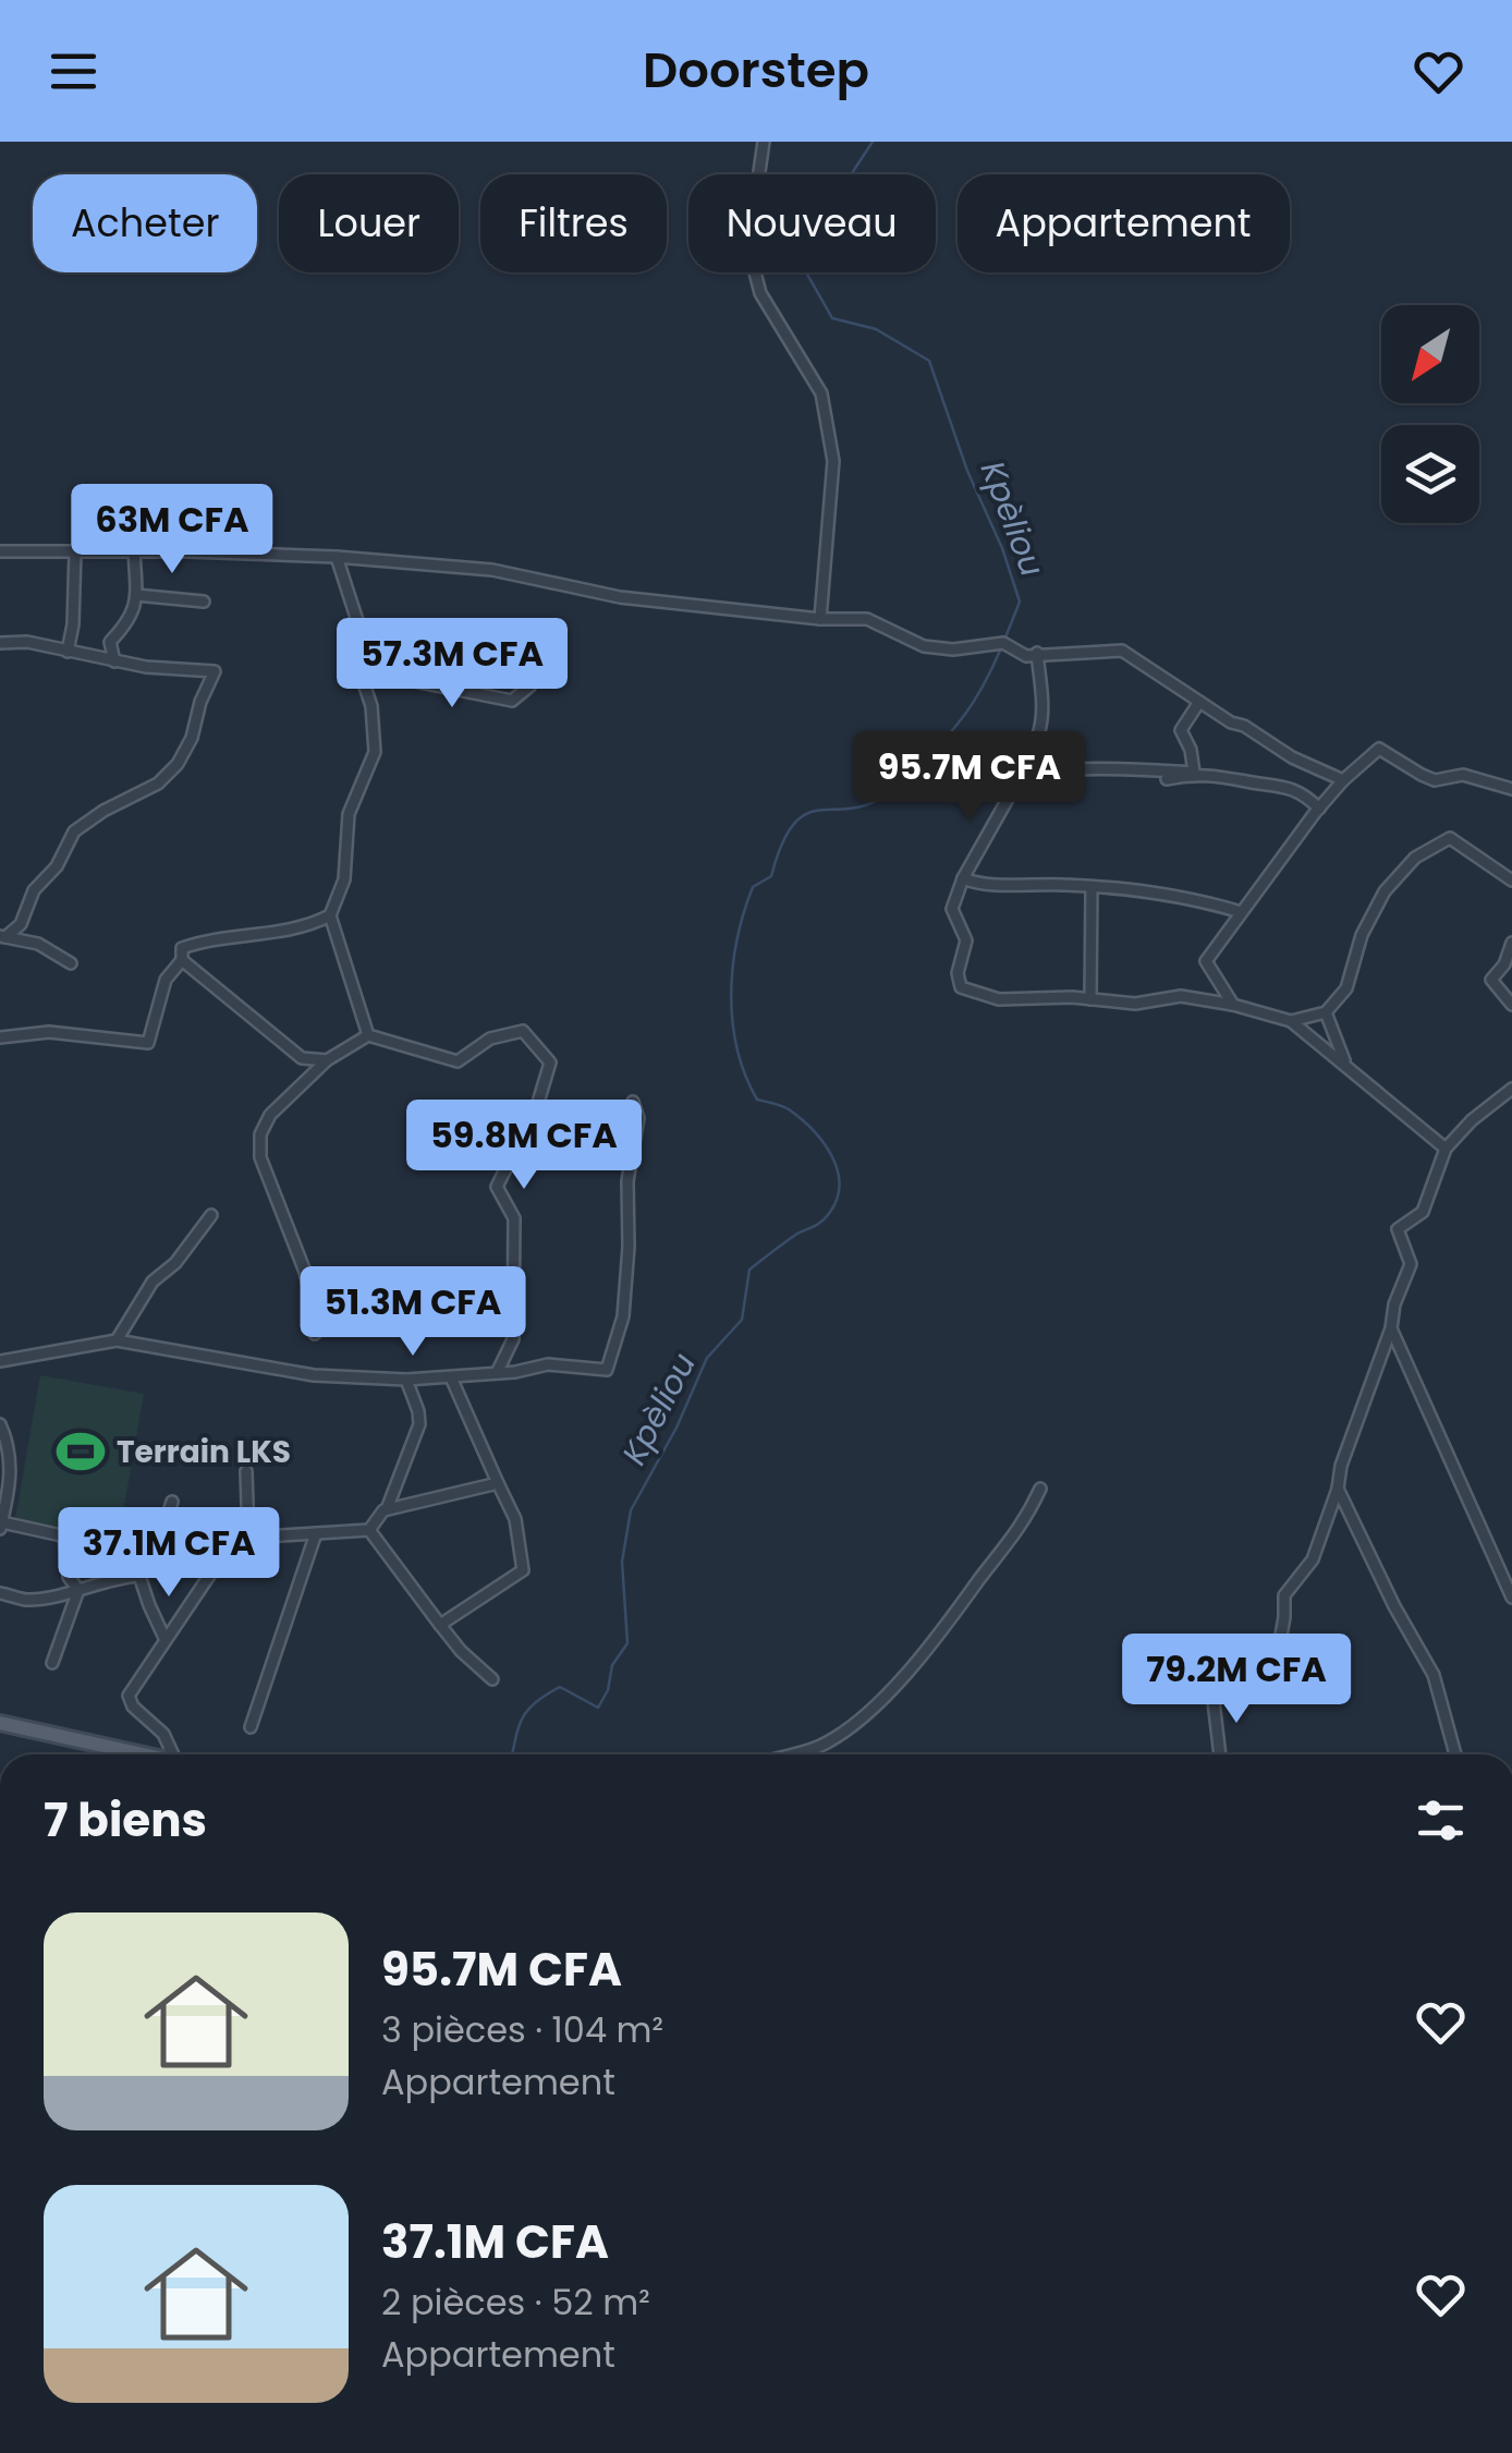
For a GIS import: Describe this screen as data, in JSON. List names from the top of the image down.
{
  "water": ["Kpèliou"],
  "places": {
    "sports": ["Terrain LKS"]
  },
  "north": "bottom left",
  "page": {
    "header": "Doorstep",
    "chip": [
      "Acheter",
      "Louer",
      "Filtres",
      "Nouveau",
      "Appartement"
    ],
    "price": [
      "63M CFA",
      "57.3M CFA",
      "95.7M CFA",
      "59.8M CFA",
      "51.3M CFA",
      "37.1M CFA",
      "79.2M CFA"
    ],
    "heading": "7 biens",
    "list": [
      {
        "name": "95.7M CFA",
        "note": "3 pièces · 104 m² · Appartement"
      },
      {
        "name": "37.1M CFA",
        "note": "2 pièces · 52 m² · Appartement"
      }
    ]
  }
}
